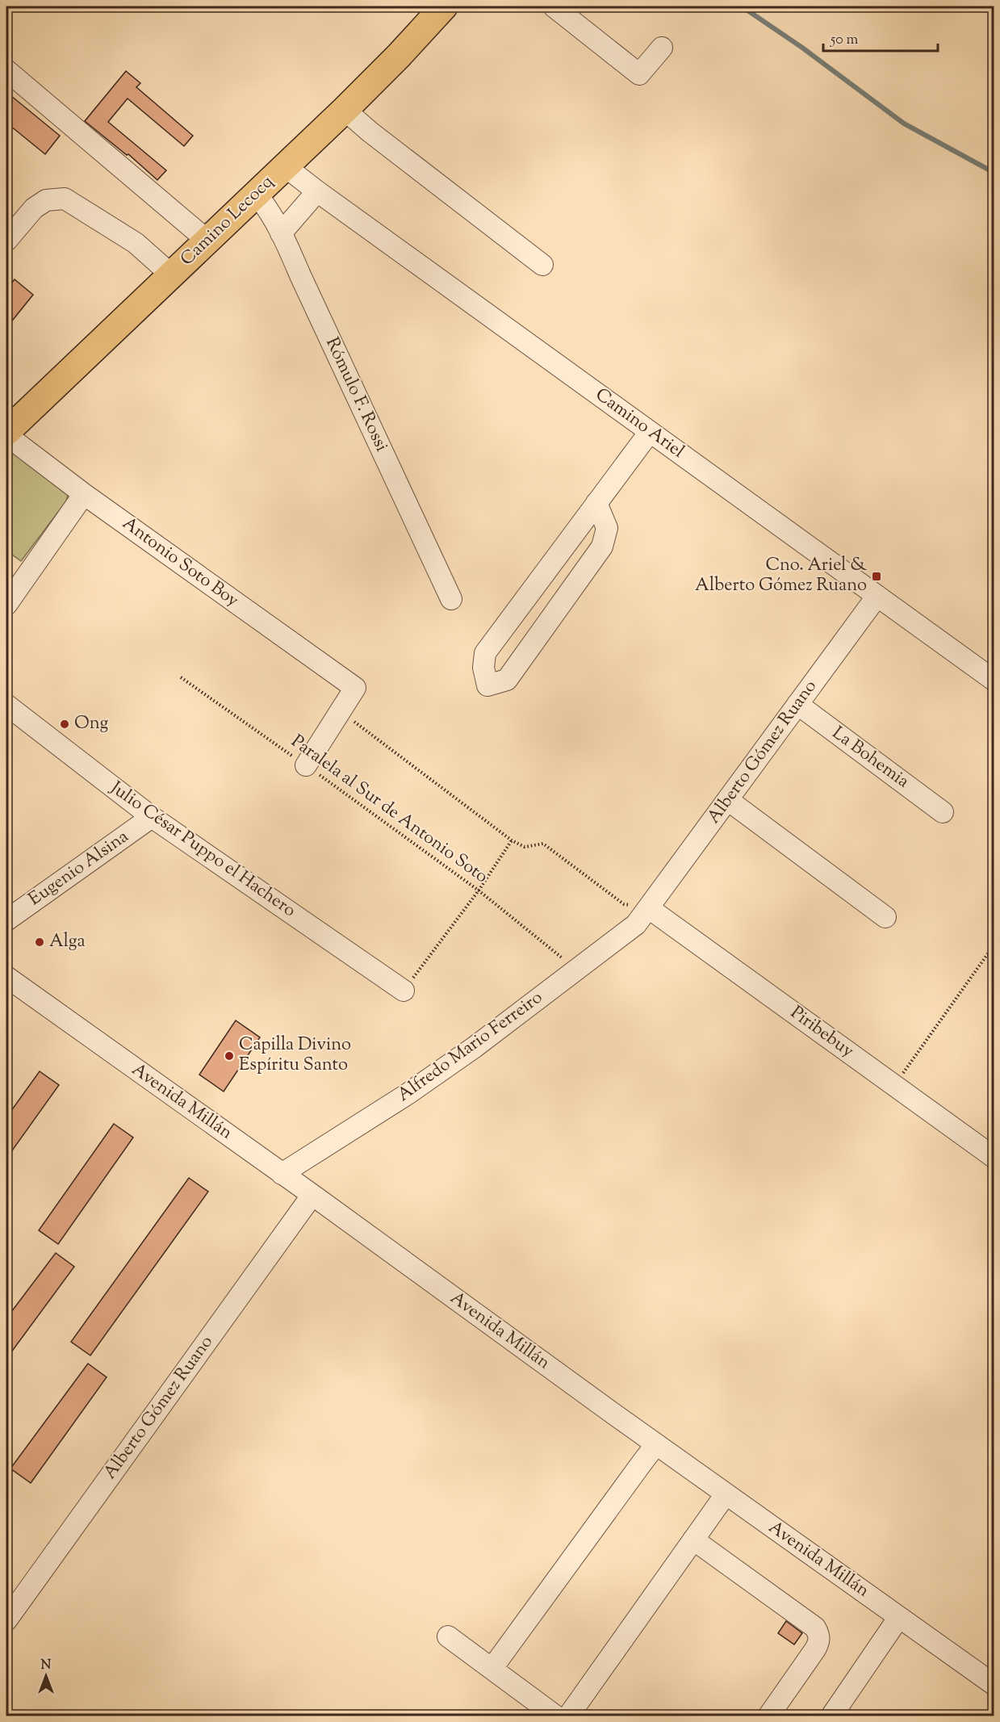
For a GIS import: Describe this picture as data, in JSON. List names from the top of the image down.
{
  "streets": {
    "main road": ["Camino Lecocq"],
    "street": [
      "Rómulo F. Rossi",
      "Camino Ariel",
      "Antonio Soto Boy",
      "Alberto Gómez Ruano",
      "La Bohemia",
      "Julio César Puppo el Hachero",
      "Eugenio Alsina",
      "Piribebuy",
      "Alfredo Mario Ferreiro",
      "Avenida Millán"
    ],
    "path": ["Paralela al Sur de Antonio Soto"]
  },
  "crossings": [
    ["Camino Lecocq", "Rómulo F. Rossi"],
    ["Camino Lecocq", "Camino Ariel"],
    ["Camino Lecocq", "Antonio Soto Boy"],
    ["Camino Ariel", "Alberto Gómez Ruano"],
    ["Alberto Gómez Ruano", "La Bohemia"],
    ["Alberto Gómez Ruano", "Piribebuy"],
    ["Alberto Gómez Ruano", "Alfredo Mario Ferreiro"],
    ["Alberto Gómez Ruano", "Avenida Millán"],
    ["Paralela al Sur de Antonio Soto", "Alfredo Mario Ferreiro"],
    ["Julio César Puppo el Hachero", "Eugenio Alsina"],
    ["Piribebuy", "Alfredo Mario Ferreiro"],
    ["Alfredo Mario Ferreiro", "Avenida Millán"]
  ],
  "places": {
    "transit": ["Cno. Ariel & Alberto Gómez Ruano"],
    "other": ["Ong", "Alga", "Capilla Divino Espíritu Santo"]
  },
  "scale_bar": "50 m",
  "north": "top"
}
